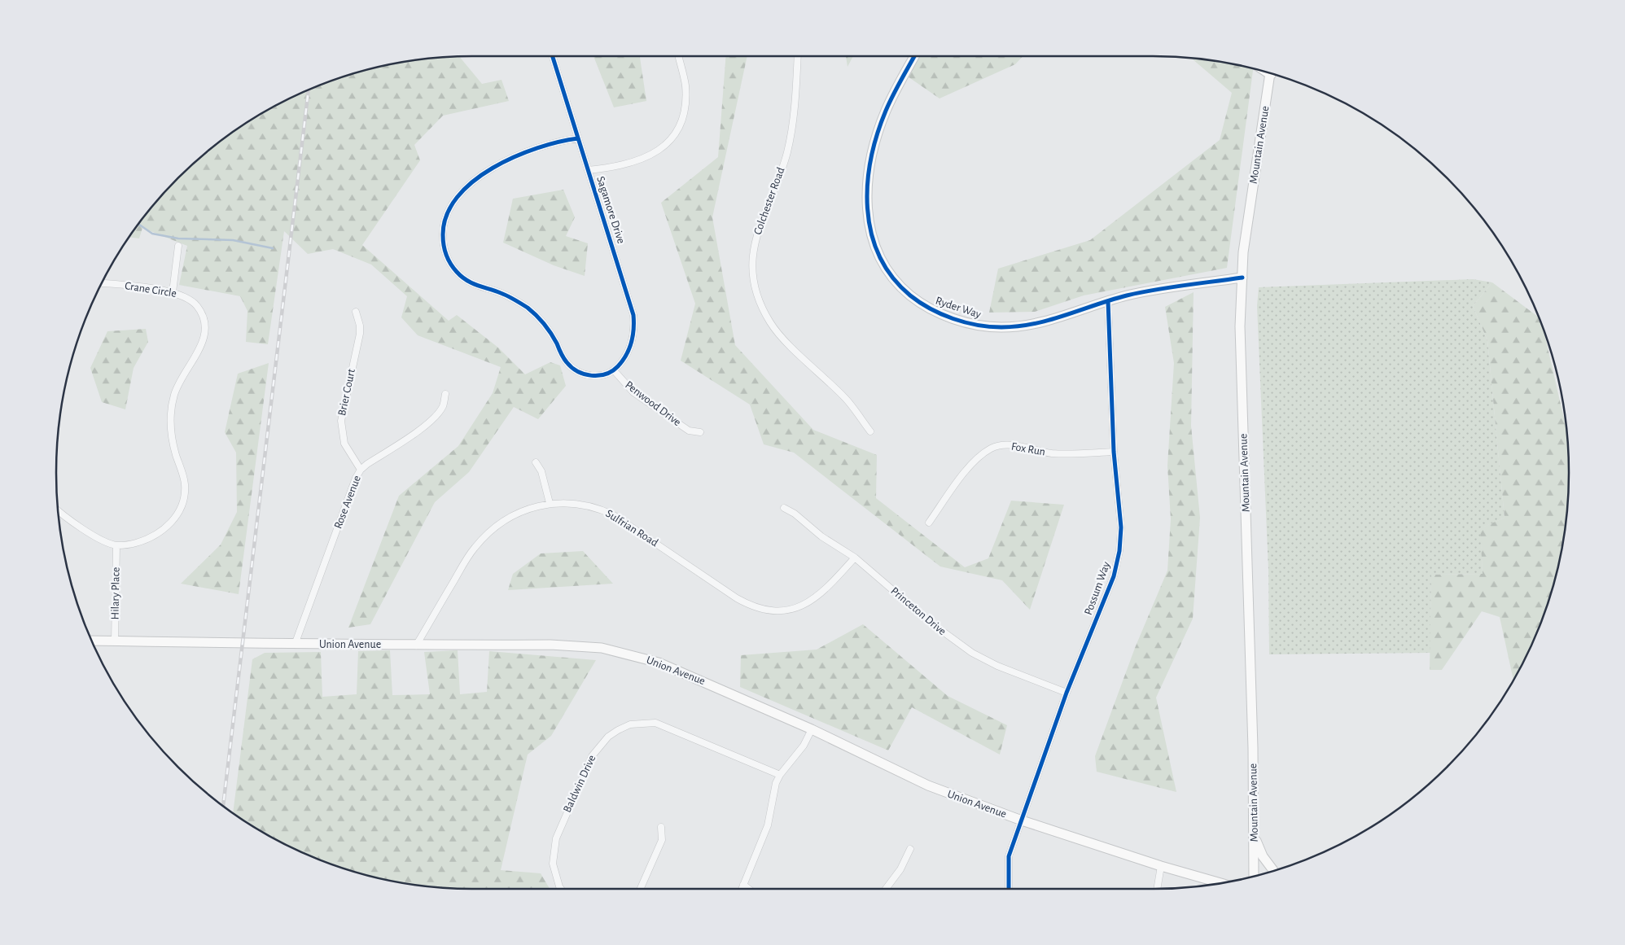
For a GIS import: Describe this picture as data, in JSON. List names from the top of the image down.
{
  "streets": {
    "main road": ["Mountain Avenue", "Ryder Way", "Union Avenue"],
    "street": [
      "Colchester Road",
      "Sagamore Drive",
      "Crane Circle",
      "Brier Court",
      "Penwood Drive",
      "Fox Run",
      "Rose Avenue",
      "Sulfrian Road",
      "Possum Way",
      "Hilary Place",
      "Princeton Drive",
      "Baldwin Drive"
    ]
  },
  "crossings": [
    ["Mountain Avenue", "Ryder Way"],
    ["Sagamore Drive", "Penwood Drive"],
    ["Crane Circle", "Hilary Place"],
    ["Ryder Way", "Possum Way"],
    ["Brier Court", "Rose Avenue"],
    ["Fox Run", "Possum Way"],
    ["Rose Avenue", "Union Avenue"],
    ["Sulfrian Road", "Princeton Drive"],
    ["Sulfrian Road", "Union Avenue"],
    ["Possum Way", "Princeton Drive"],
    ["Possum Way", "Union Avenue"],
    ["Hilary Place", "Union Avenue"]
  ]
}
